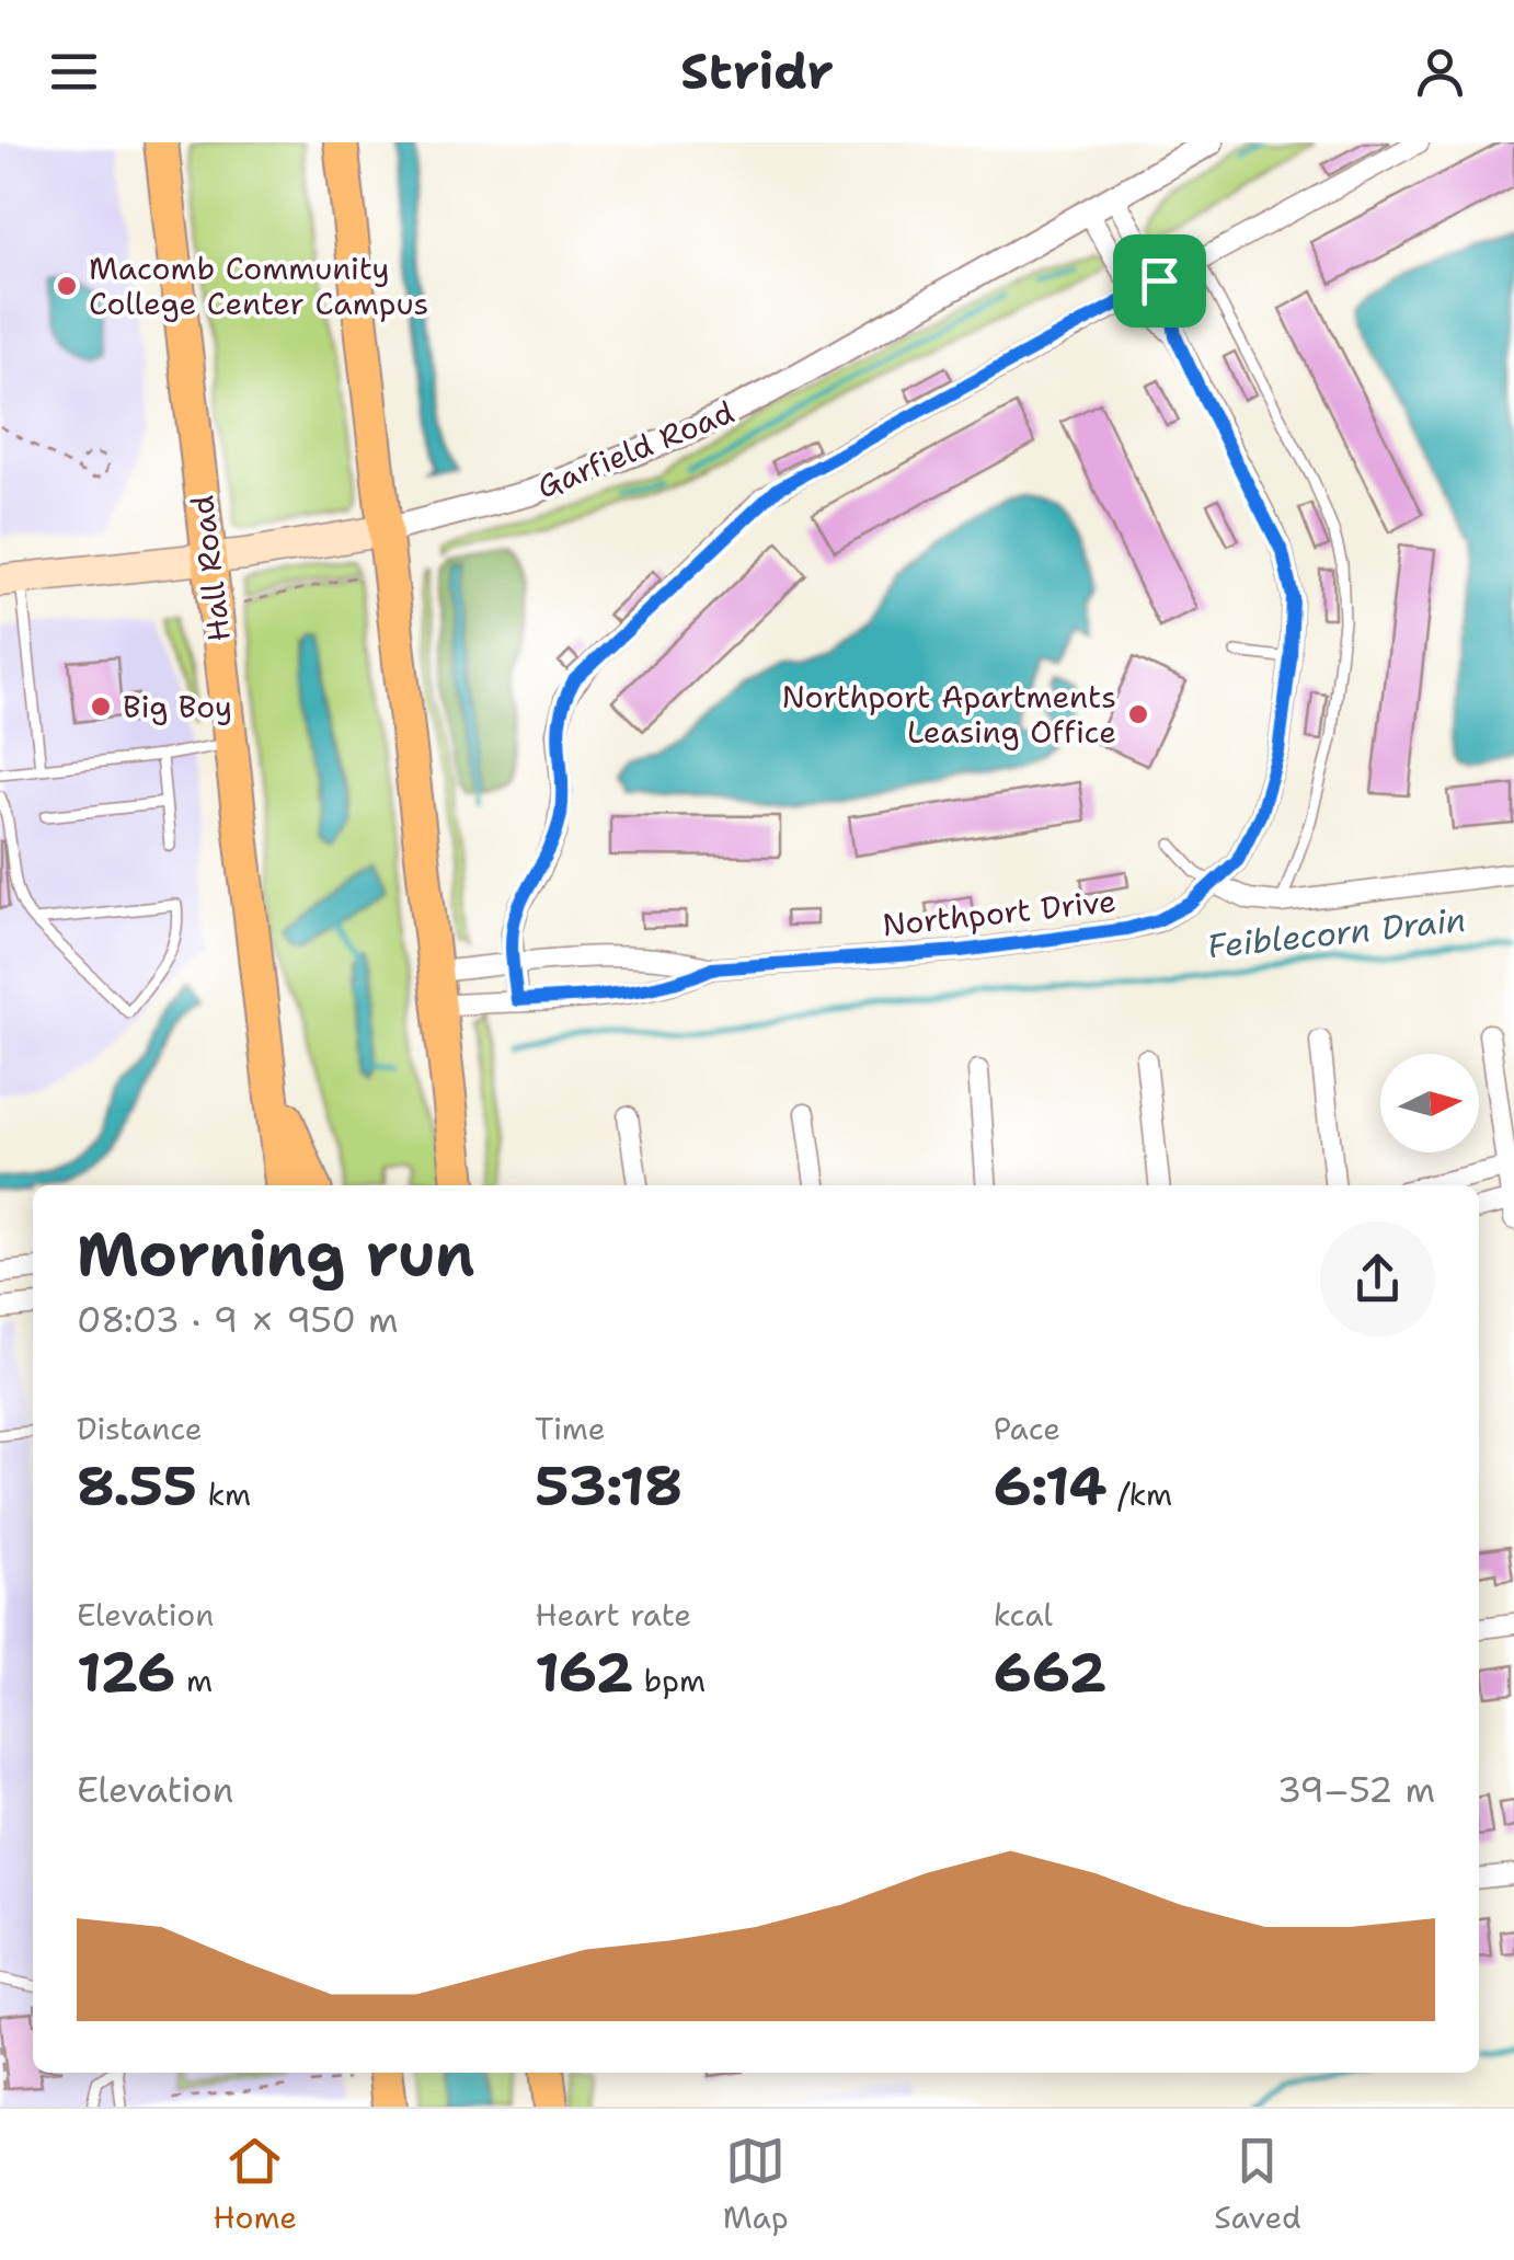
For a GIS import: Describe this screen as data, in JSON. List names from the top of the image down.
{
  "streets": {
    "highway": ["Hall Road"],
    "main road": ["Garfield Road"],
    "street": ["Northport Drive"]
  },
  "crossings": [
    ["Garfield Road", "Hall Road"],
    ["Garfield Road", "Northport Drive"]
  ],
  "water": ["Feiblecorn Drain"],
  "places": ["Macomb Community College Center Campus", "Big Boy", "Northport Apartments Leasing Office"],
  "north": "right",
  "page": {
    "header": "Stridr",
    "heading": ["Morning run", "08:03 · 9 × 950 m"],
    "stats": [
      ["Distance", "8.55 km"],
      ["Time", "53:18"],
      ["Pace", "6:14 /km"],
      ["Elevation", "126 m"],
      ["Heart rate", "162 bpm"],
      ["kcal", "662"]
    ],
    "chart": ["Elevation", "39–52 m"],
    "tabs": ["Home", "Map", "Saved"]
  }
}
